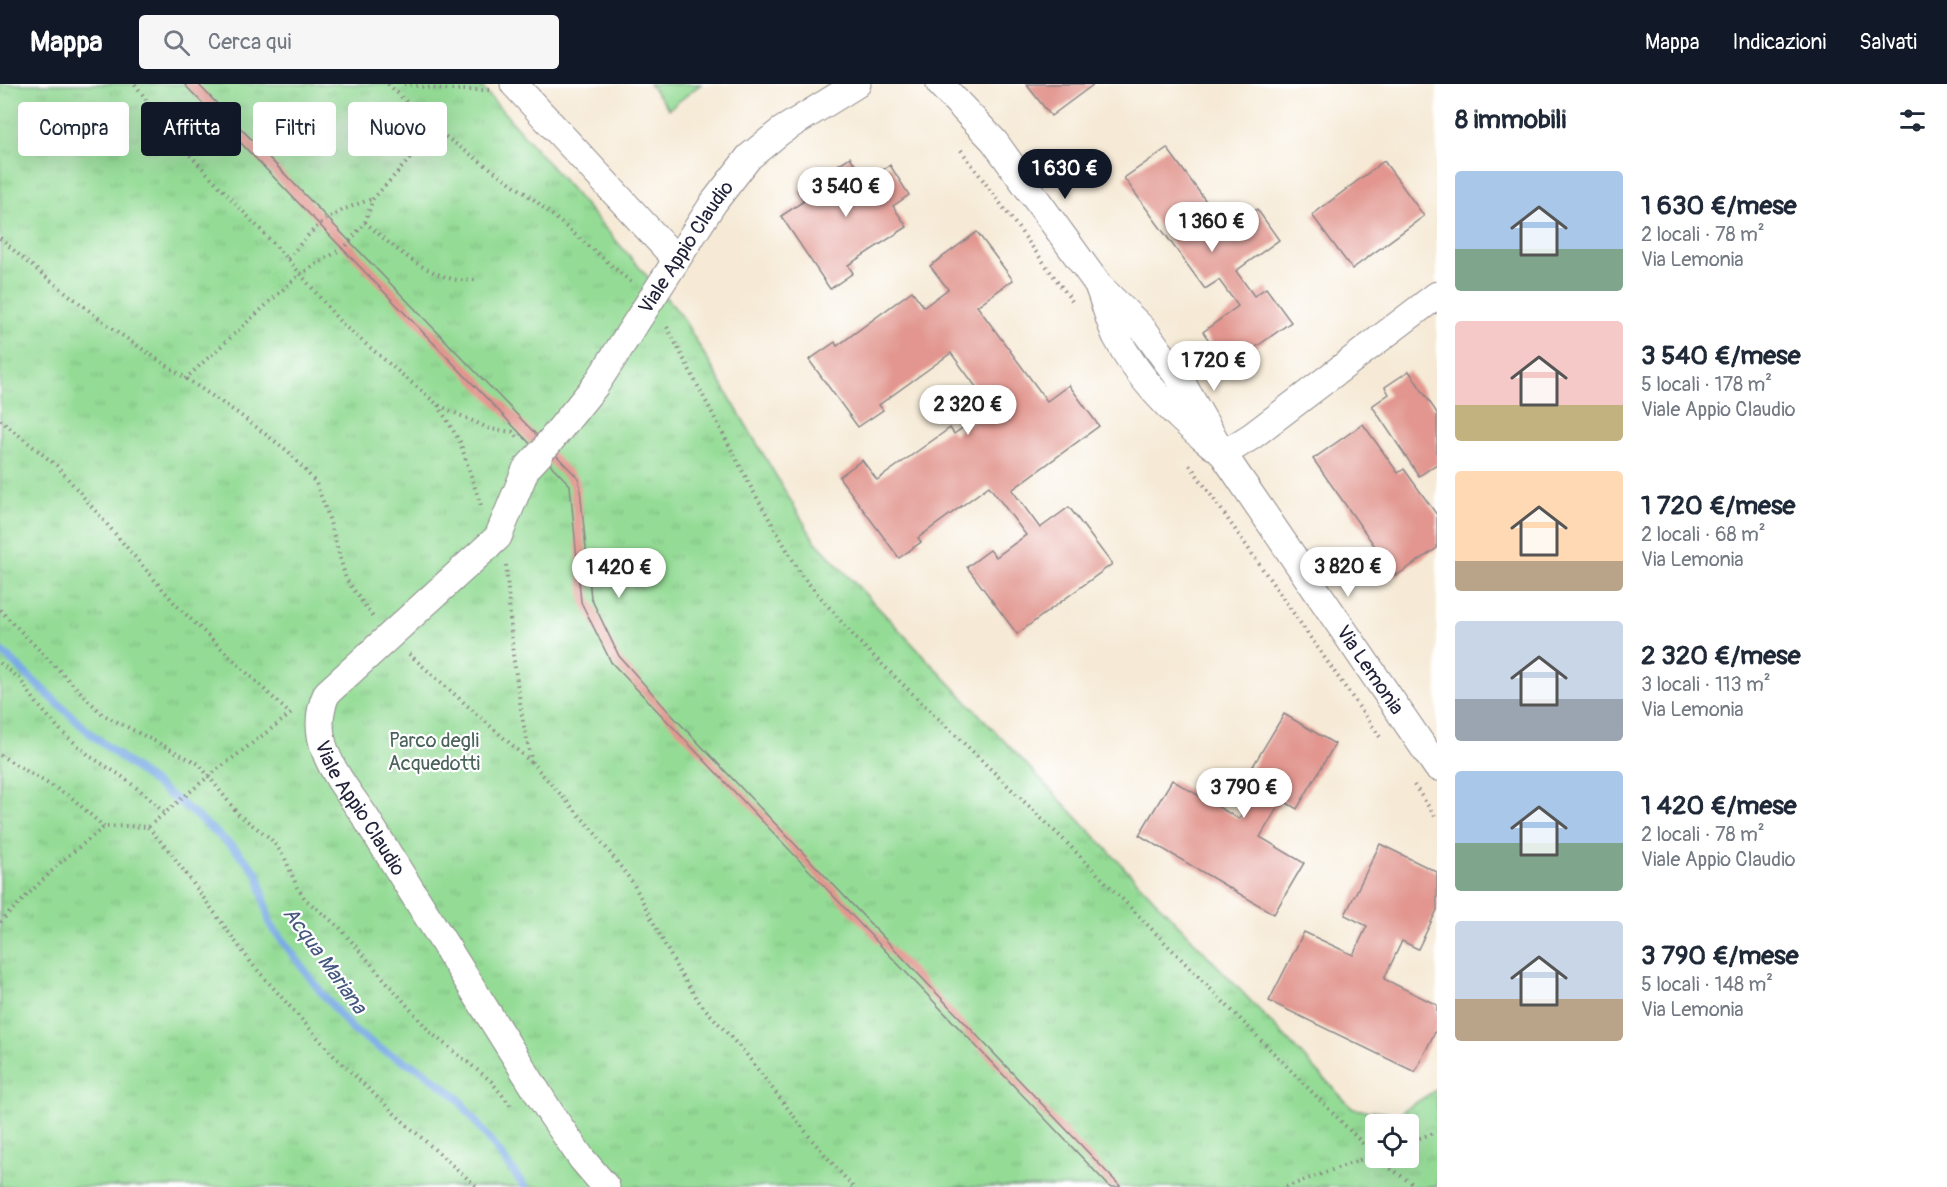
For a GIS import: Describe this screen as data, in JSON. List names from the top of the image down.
{
  "streets": {
    "street": ["Viale Appio Claudio", "Via Lemonia"]
  },
  "water": ["Acqua Mariana"],
  "parks": ["Parco degli Acquedotti"],
  "page": {
    "header": "Mappa",
    "search": "Cerca qui",
    "nav": ["Mappa", "Indicazioni", "Salvati"],
    "heading": "8 immobili",
    "chip": [
      "Compra",
      "Affitta",
      "Filtri",
      "Nuovo"
    ],
    "price": [
      "1 630 €",
      "3 540 €",
      "1 360 €",
      "1 720 €",
      "2 320 €",
      "3 820 €",
      "1 420 €",
      "3 790 €"
    ],
    "list": [
      {
        "name": "1 630 €/mese",
        "note": "2 locali · 78 m² · Via Lemonia"
      },
      {
        "name": "3 540 €/mese",
        "note": "5 locali · 178 m² · Viale Appio Claudio"
      },
      {
        "name": "1 720 €/mese",
        "note": "2 locali · 68 m² · Via Lemonia"
      },
      {
        "name": "2 320 €/mese",
        "note": "3 locali · 113 m² · Via Lemonia"
      },
      {
        "name": "1 420 €/mese",
        "note": "2 locali · 78 m² · Viale Appio Claudio"
      },
      {
        "name": "3 790 €/mese",
        "note": "5 locali · 148 m² · Via Lemonia"
      }
    ]
  }
}
